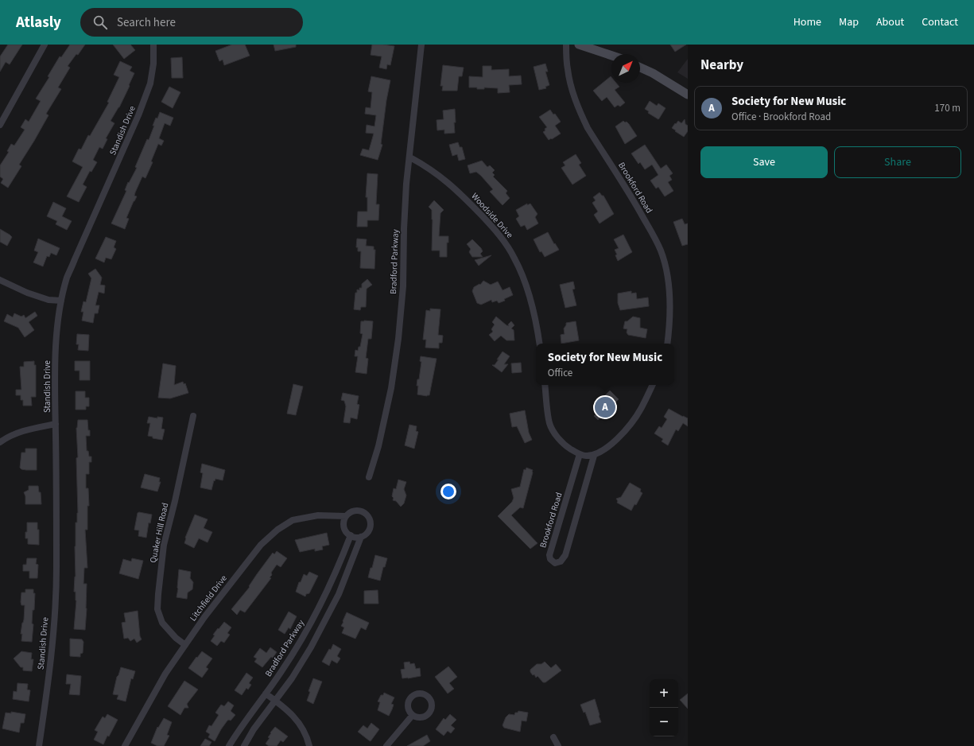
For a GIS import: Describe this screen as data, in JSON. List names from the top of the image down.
{
  "streets": {
    "street": [
      "Standish Drive",
      "Brookford Road",
      "Woodside Drive",
      "Bradford Parkway",
      "Quaker Hill Road",
      "Litchfield Drive"
    ]
  },
  "crossings": [
    ["Woodside Drive", "Bradford Parkway"],
    ["Bradford Parkway", "Litchfield Drive"],
    ["Quaker Hill Road", "Litchfield Drive"]
  ],
  "north": "top right",
  "page": {
    "header": "Atlasly",
    "search": "Search here",
    "nav": [
      "Home",
      "Map",
      "About",
      "Contact"
    ],
    "heading": "Nearby",
    "list": [
      {
        "mark": "A",
        "name": "Society for New Music",
        "note": "Office · Brookford Road",
        "value": "170 m"
      }
    ],
    "buttons": ["Save", "Share"],
    "popup": ["Society for New Music", "Office"],
    "pins": "A",
    "map_buttons": ["+", "−"]
  }
}
